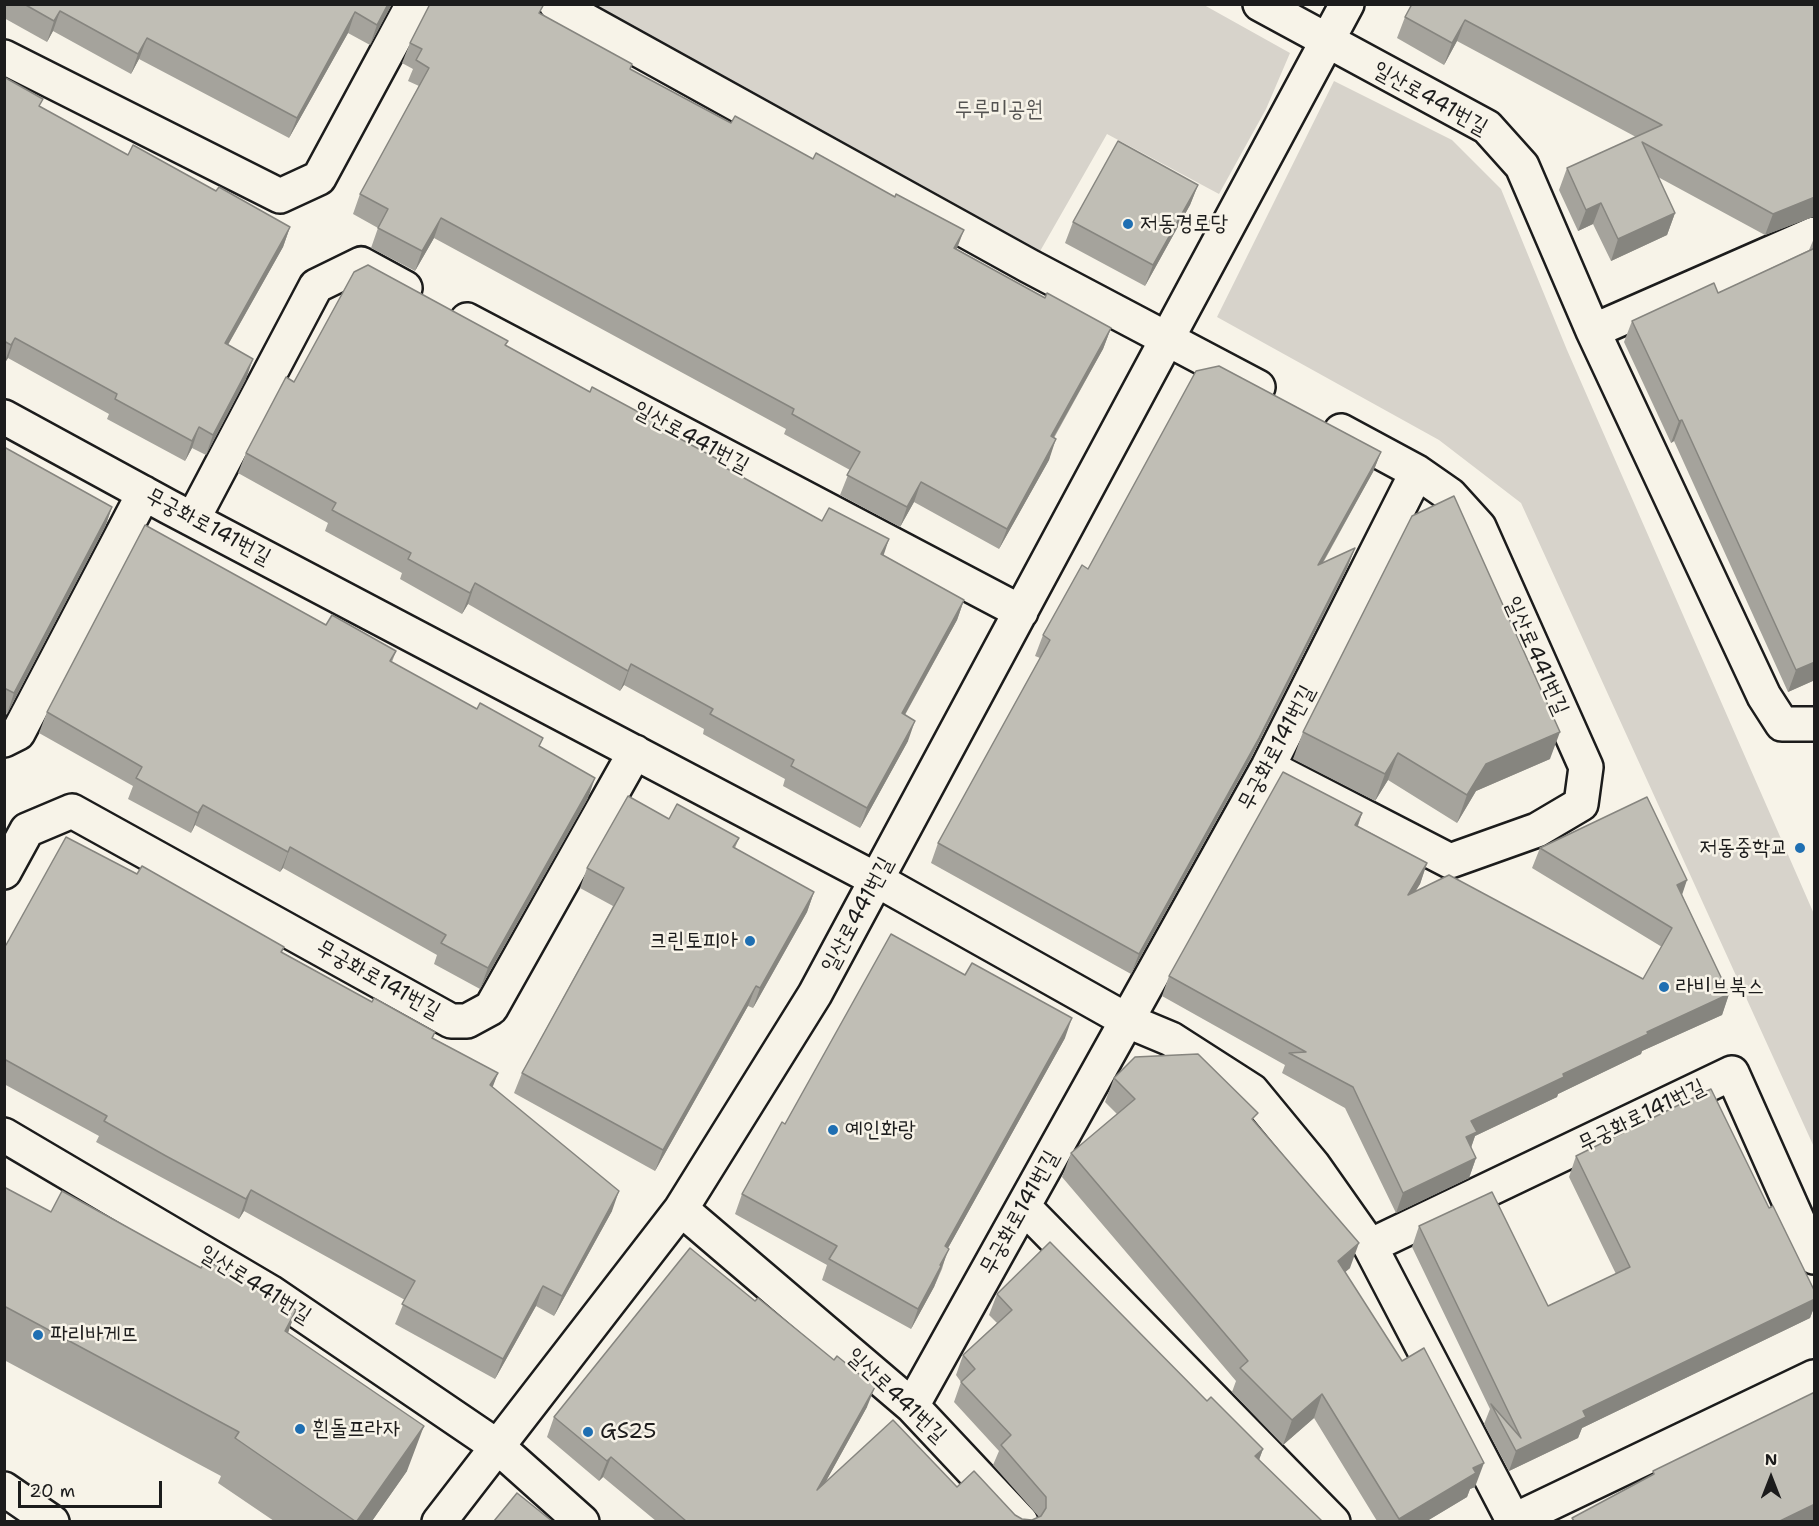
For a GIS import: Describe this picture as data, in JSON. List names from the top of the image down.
{
  "streets": {
    "street": ["일산로441번길", "무궁화로141번길"]
  },
  "crossings": [
    ["일산로441번길", "무궁화로141번길"]
  ],
  "parks": ["두루미공원"],
  "places": [
    "저동경로당",
    "저동중학교",
    "크린토피아",
    "라비브북스",
    "예인화랑",
    "파리바게뜨",
    "흰돌프라자",
    "GS25"
  ],
  "scale_bar": "20 m",
  "north": "top"
}
